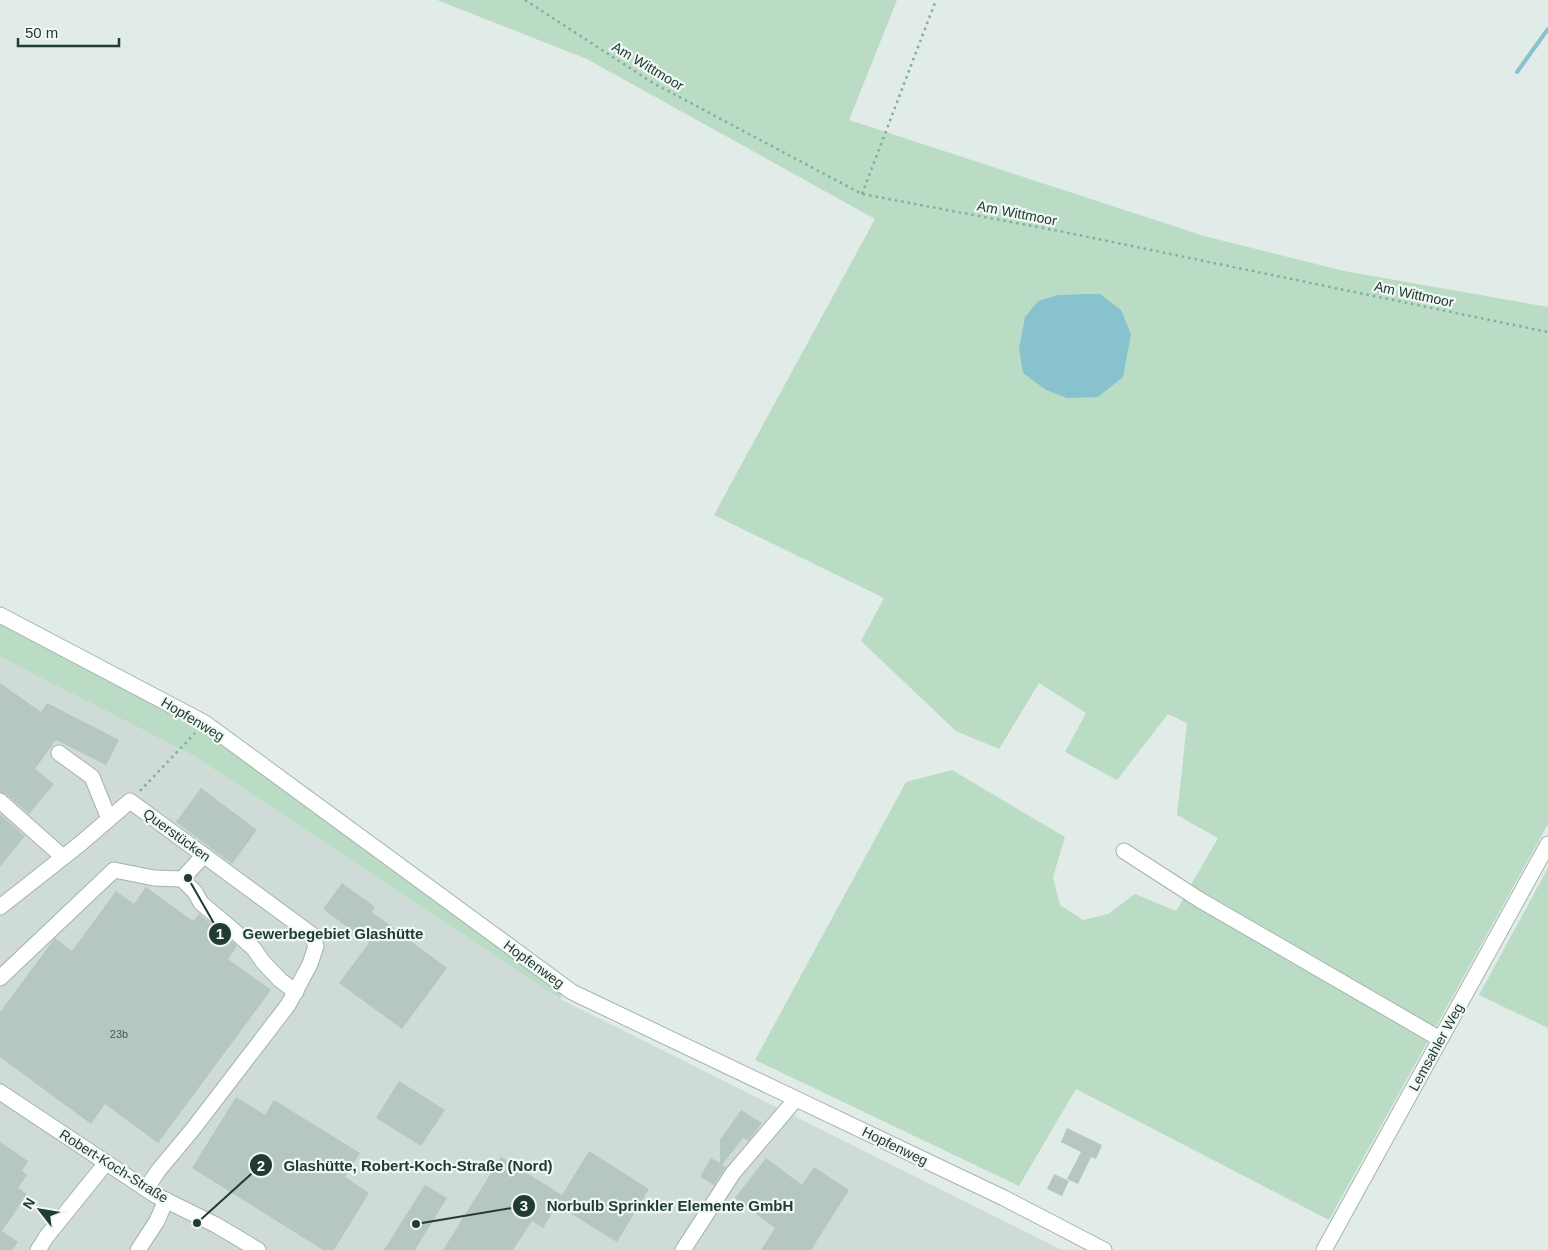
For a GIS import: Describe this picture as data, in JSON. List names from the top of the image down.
{
  "streets": {
    "street": [
      "Hopfenweg",
      "Querstücken",
      "Lemsahler Weg",
      "Robert-Koch-Straße"
    ],
    "path": ["Am Wittmoor"]
  },
  "places": ["Gewerbegebiet Glashütte", "Glashütte, Robert-Koch-Straße (Nord)", "Norbulb Sprinkler Elemente GmbH"],
  "house_numbers": ["23b"],
  "scale_bar": "50 m",
  "north": "top left"
}
